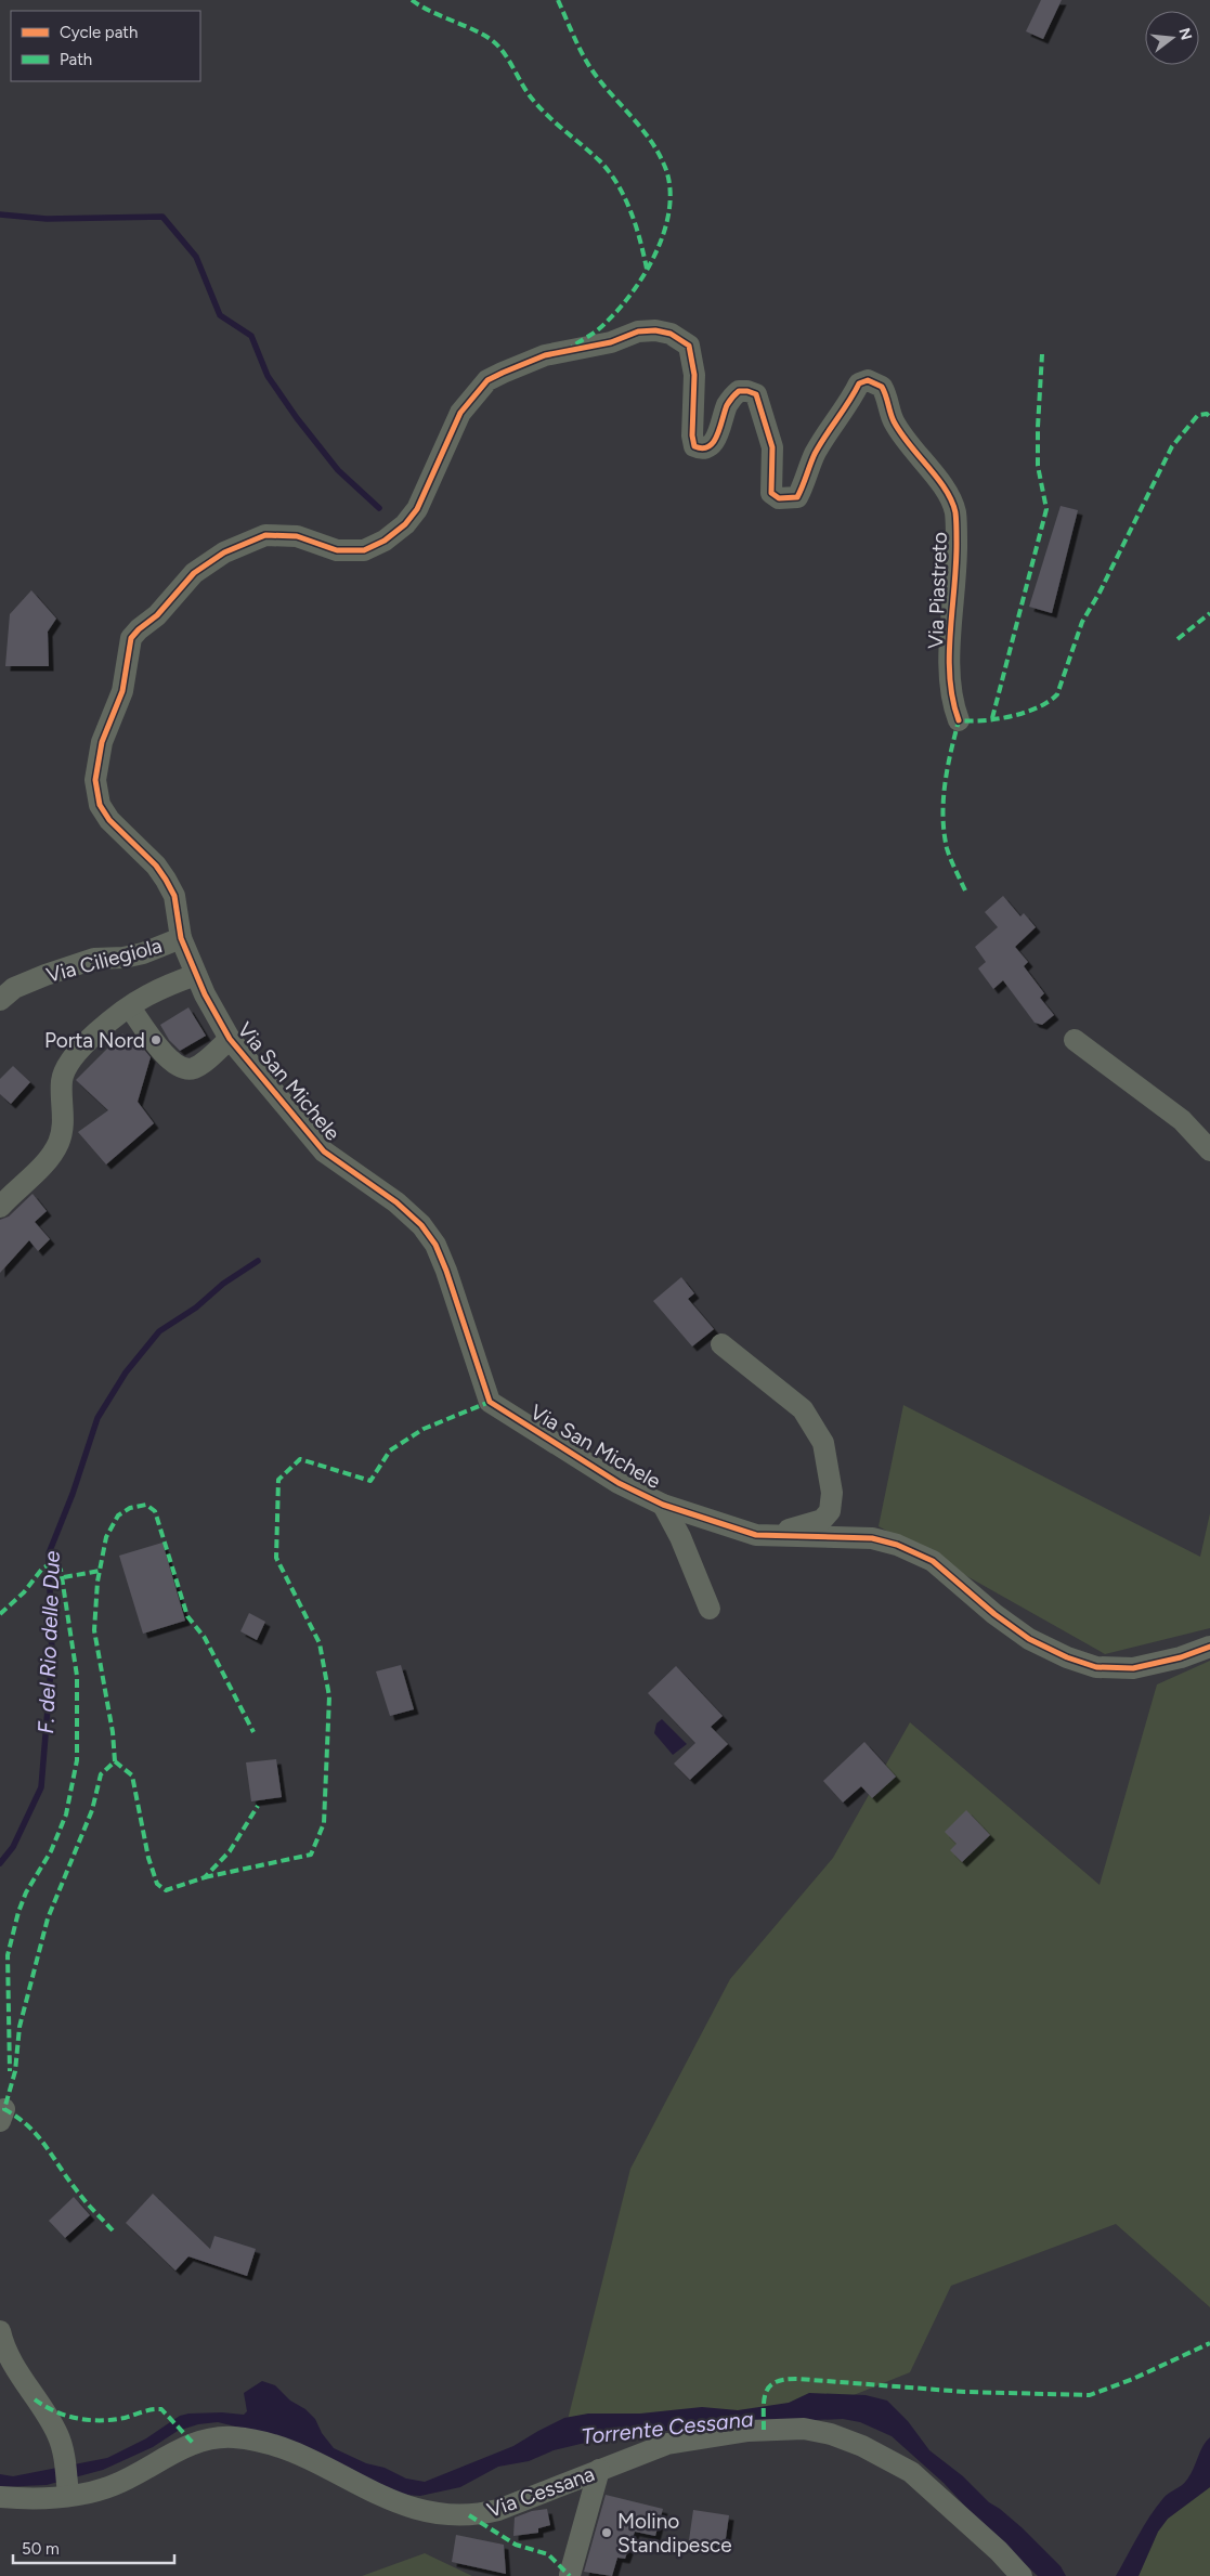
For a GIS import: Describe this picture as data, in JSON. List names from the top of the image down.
{
  "streets": {
    "street": [
      "Via Piastreto",
      "Via Ciliegiola",
      "Via San Michele",
      "Via Cessana"
    ]
  },
  "crossings": [
    ["Via Piastreto", "Via Ciliegiola"],
    ["Via Piastreto", "Via San Michele"]
  ],
  "water": ["F. del Rio delle Due", "Torrente Cessana"],
  "places": ["Porta Nord", "Molino Standipesce"],
  "legend": ["Cycle path", "Path"],
  "scale_bar": "50 m",
  "north": "right"
}
